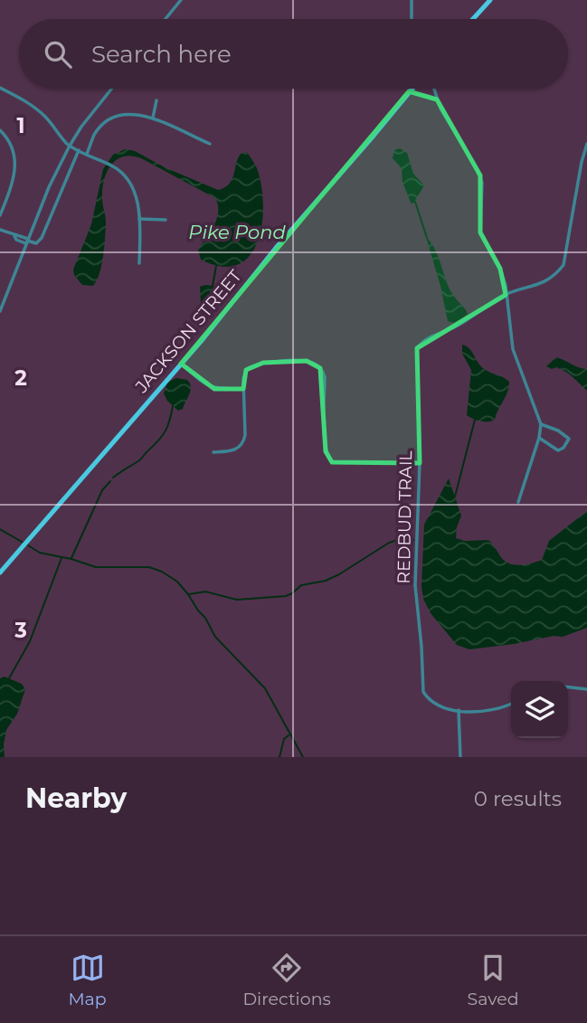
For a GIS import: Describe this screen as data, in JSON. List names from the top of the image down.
{
  "streets": {
    "main road": ["JACKSON STREET"],
    "street": ["REDBUD TRAIL"]
  },
  "water": ["Pike Pond"],
  "page": {
    "search": "Search here",
    "heading": ["Nearby", "0 results"],
    "nav": ["Map", "Directions", "Saved"]
  },
  "grid": {
    "rows": ["1", "2", "3"]
  }
}
